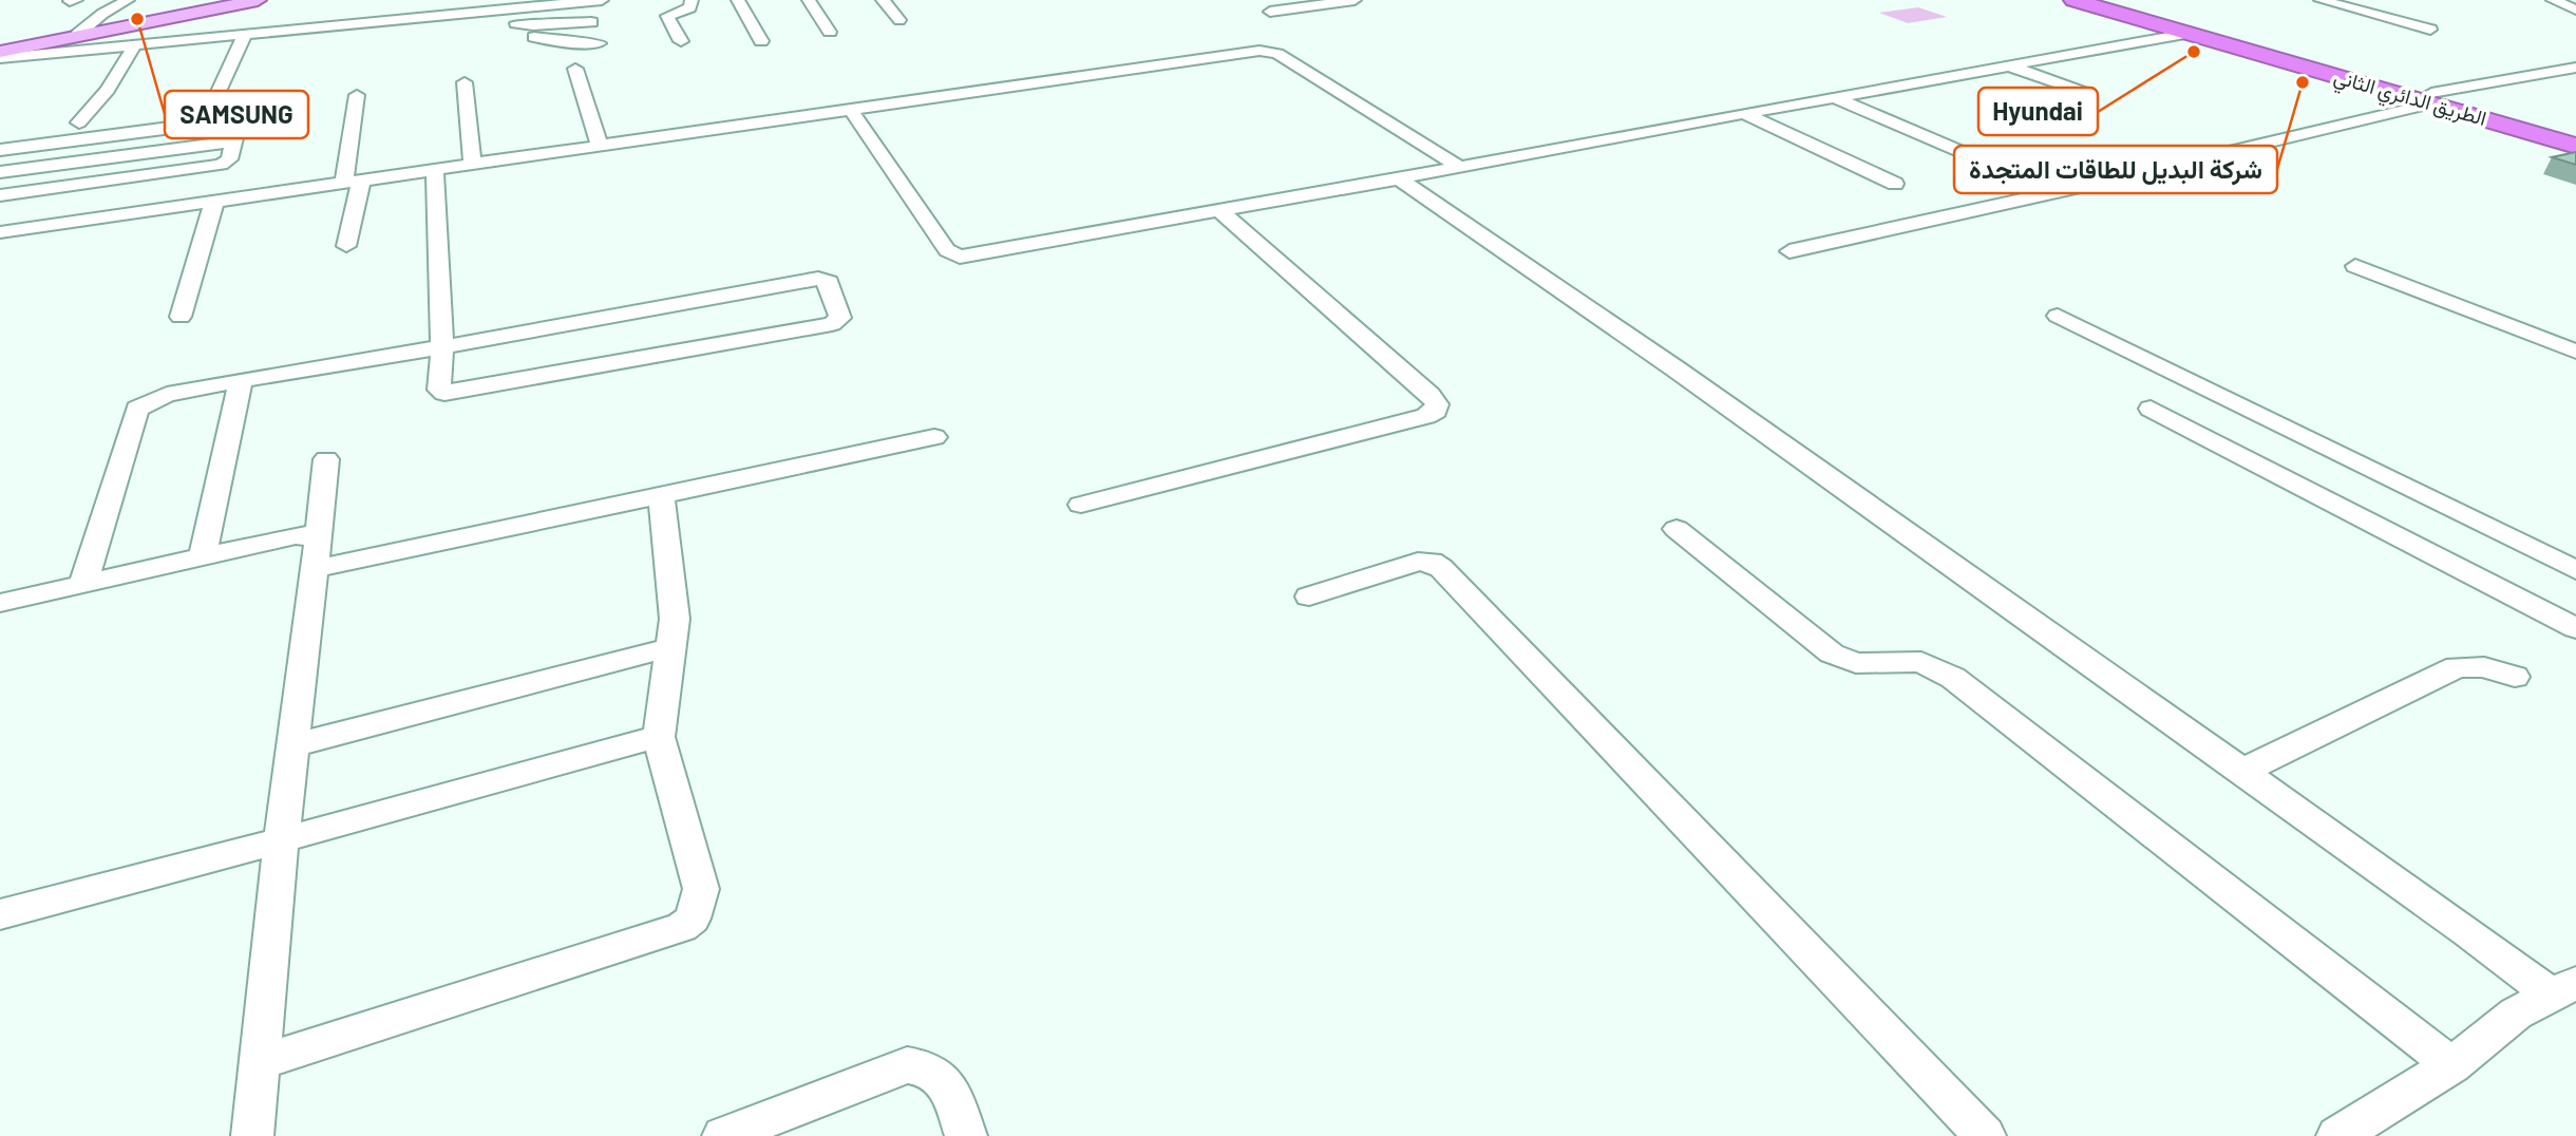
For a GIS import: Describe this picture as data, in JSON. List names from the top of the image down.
{
  "streets": {
    "highway": ["الطريق الدائري الثاني"]
  },
  "places": ["SAMSUNG", "Hyundai", "شركة البديل للطاقات المتجدة"]
}
